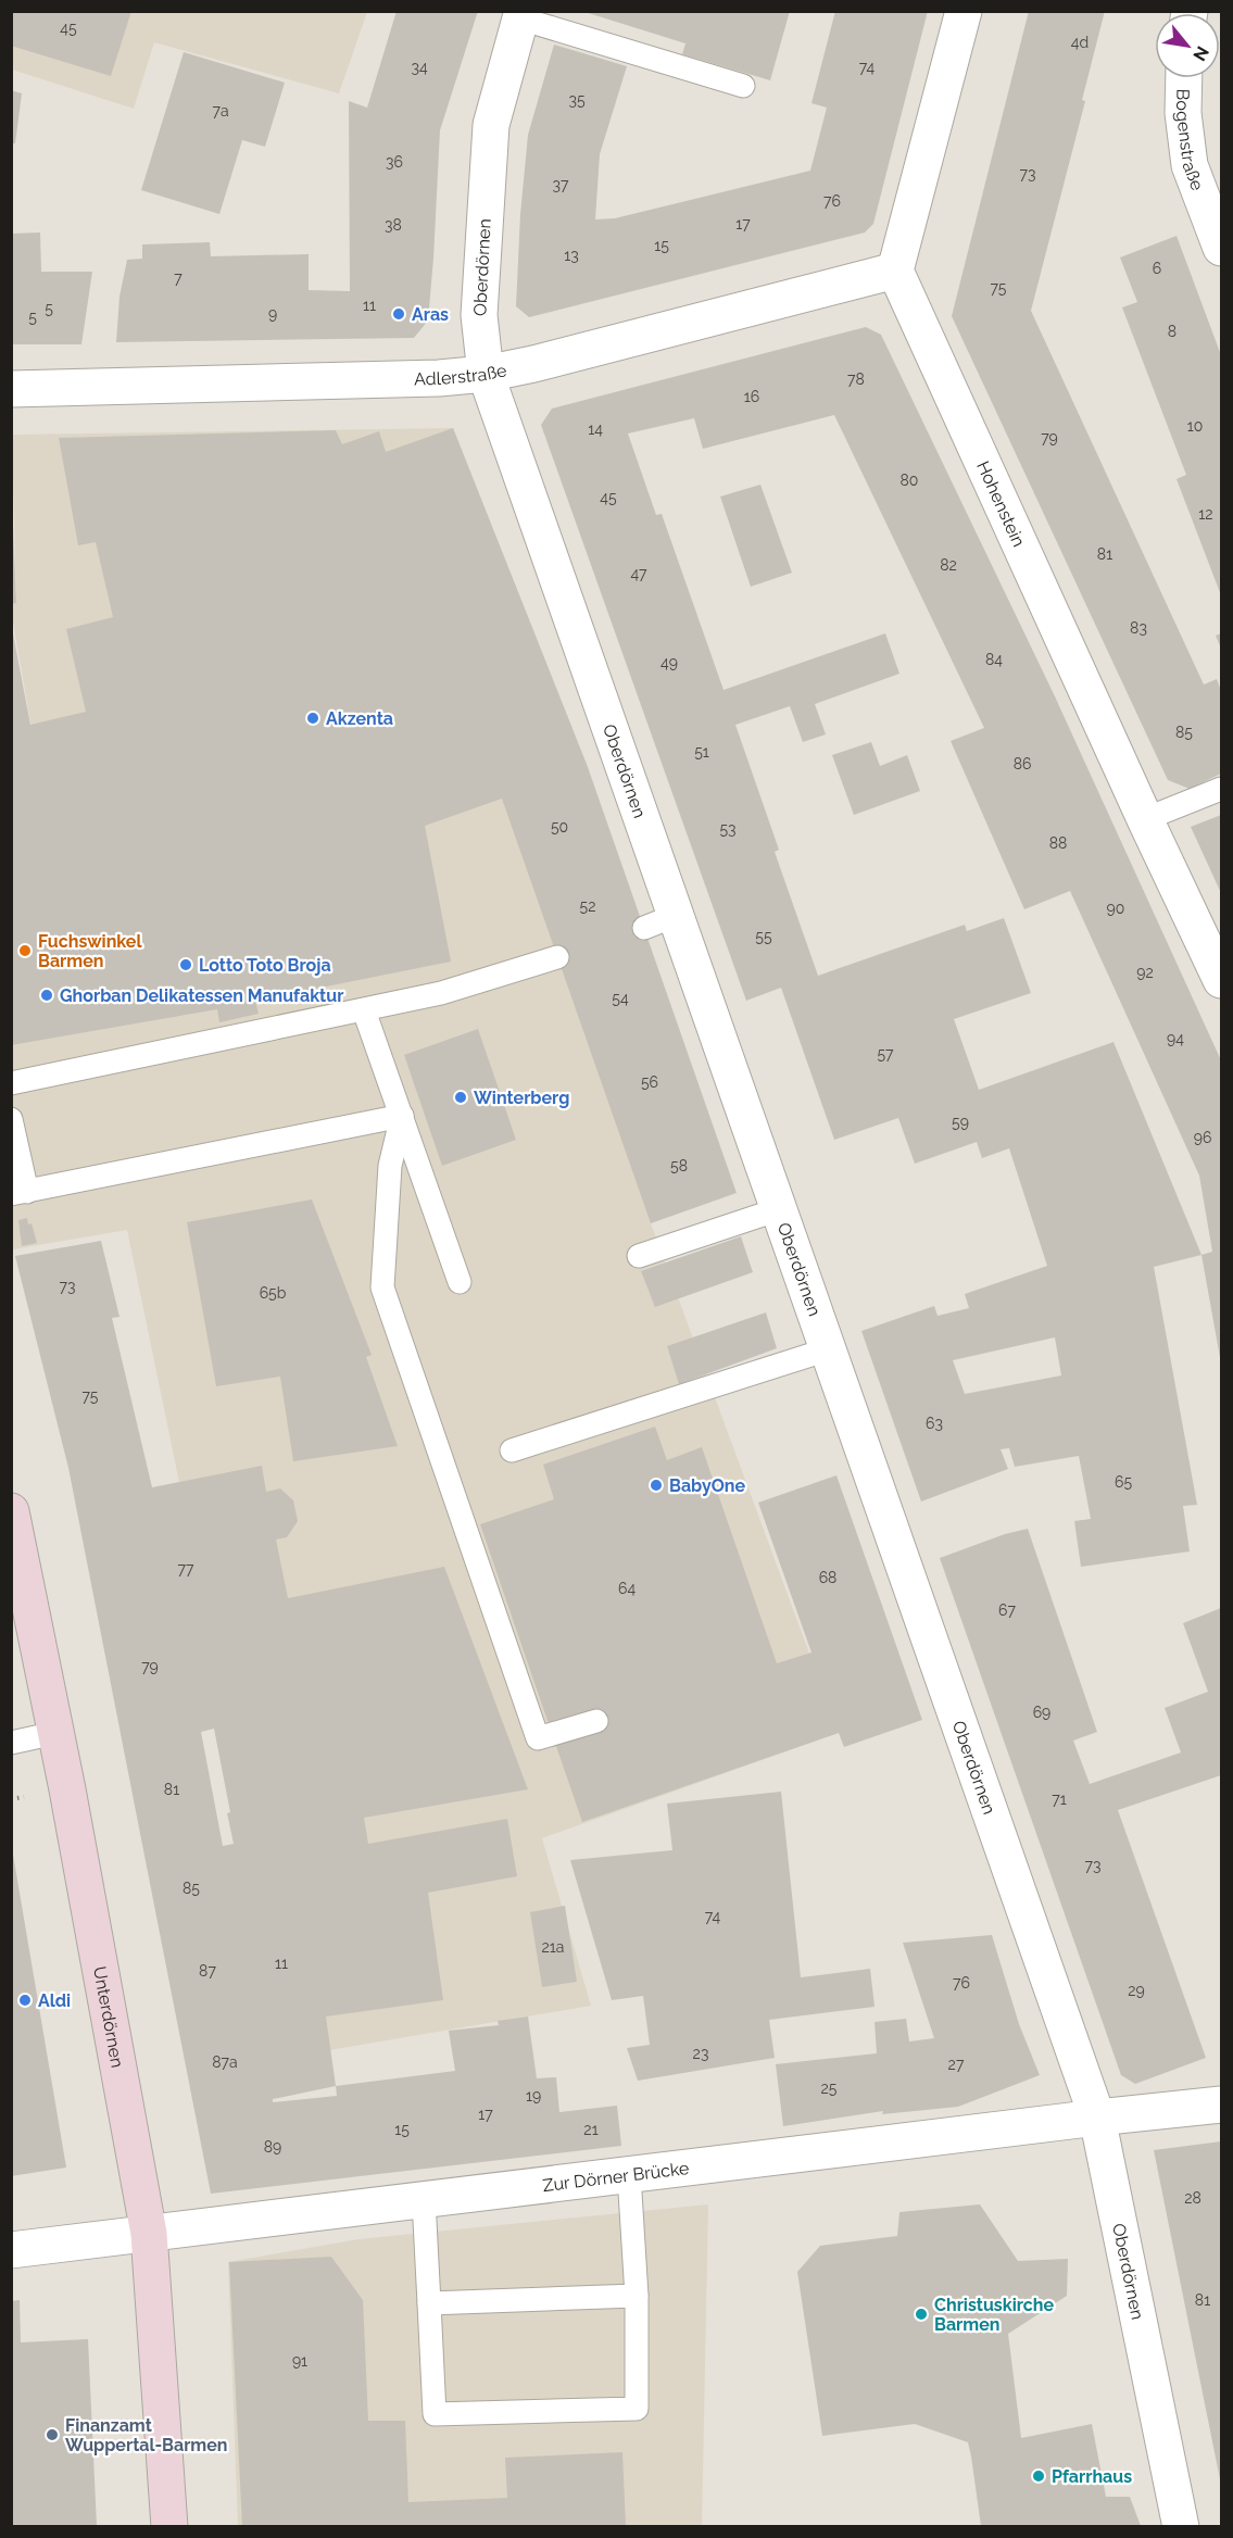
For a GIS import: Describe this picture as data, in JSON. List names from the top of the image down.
{
  "streets": {
    "street": [
      "Bogenstraße",
      "Oberdörnen",
      "Adlerstraße",
      "Hohenstein",
      "Unterdörnen",
      "Zur Dörner Brücke"
    ]
  },
  "crossings": [
    ["Oberdörnen", "Adlerstraße"],
    ["Oberdörnen", "Zur Dörner Brücke"],
    ["Adlerstraße", "Hohenstein"],
    ["Unterdörnen", "Zur Dörner Brücke"]
  ],
  "places": [
    "Aras",
    "Akzenta",
    "Fuchswinkel Barmen",
    "Lotto Toto Broja",
    "Ghorban Delikatessen Manufaktur",
    "Winterberg",
    "BabyOne",
    "Aldi",
    "Christuskirche Barmen",
    "Finanzamt Wuppertal-Barmen",
    "Pfarrhaus"
  ],
  "house_numbers": [
    "45",
    "4d",
    "34",
    "74",
    "35",
    "7a",
    "36",
    "73",
    "37",
    "76",
    "17",
    "38",
    "15",
    "13",
    "6",
    "7",
    "75",
    "11",
    "5",
    "9",
    "5",
    "8",
    "78",
    "16",
    "10",
    "14",
    "79",
    "80",
    "45",
    "12",
    "81",
    "82",
    "47",
    "83",
    "84",
    "49",
    "85",
    "51",
    "86",
    "50",
    "53",
    "88",
    "52",
    "90",
    "55",
    "92",
    "54",
    "94",
    "57",
    "56",
    "59",
    "96",
    "58",
    "73",
    "65b",
    "75",
    "63",
    "65",
    "77",
    "68",
    "64",
    "67",
    "79",
    "69",
    "81",
    "71",
    "73",
    "85",
    "74",
    "21a",
    "11",
    "87",
    "76",
    "29",
    "23",
    "87a",
    "27",
    "25",
    "19",
    "17",
    "15",
    "21",
    "89",
    "28",
    "81",
    "91"
  ],
  "north": "bottom right"
}
